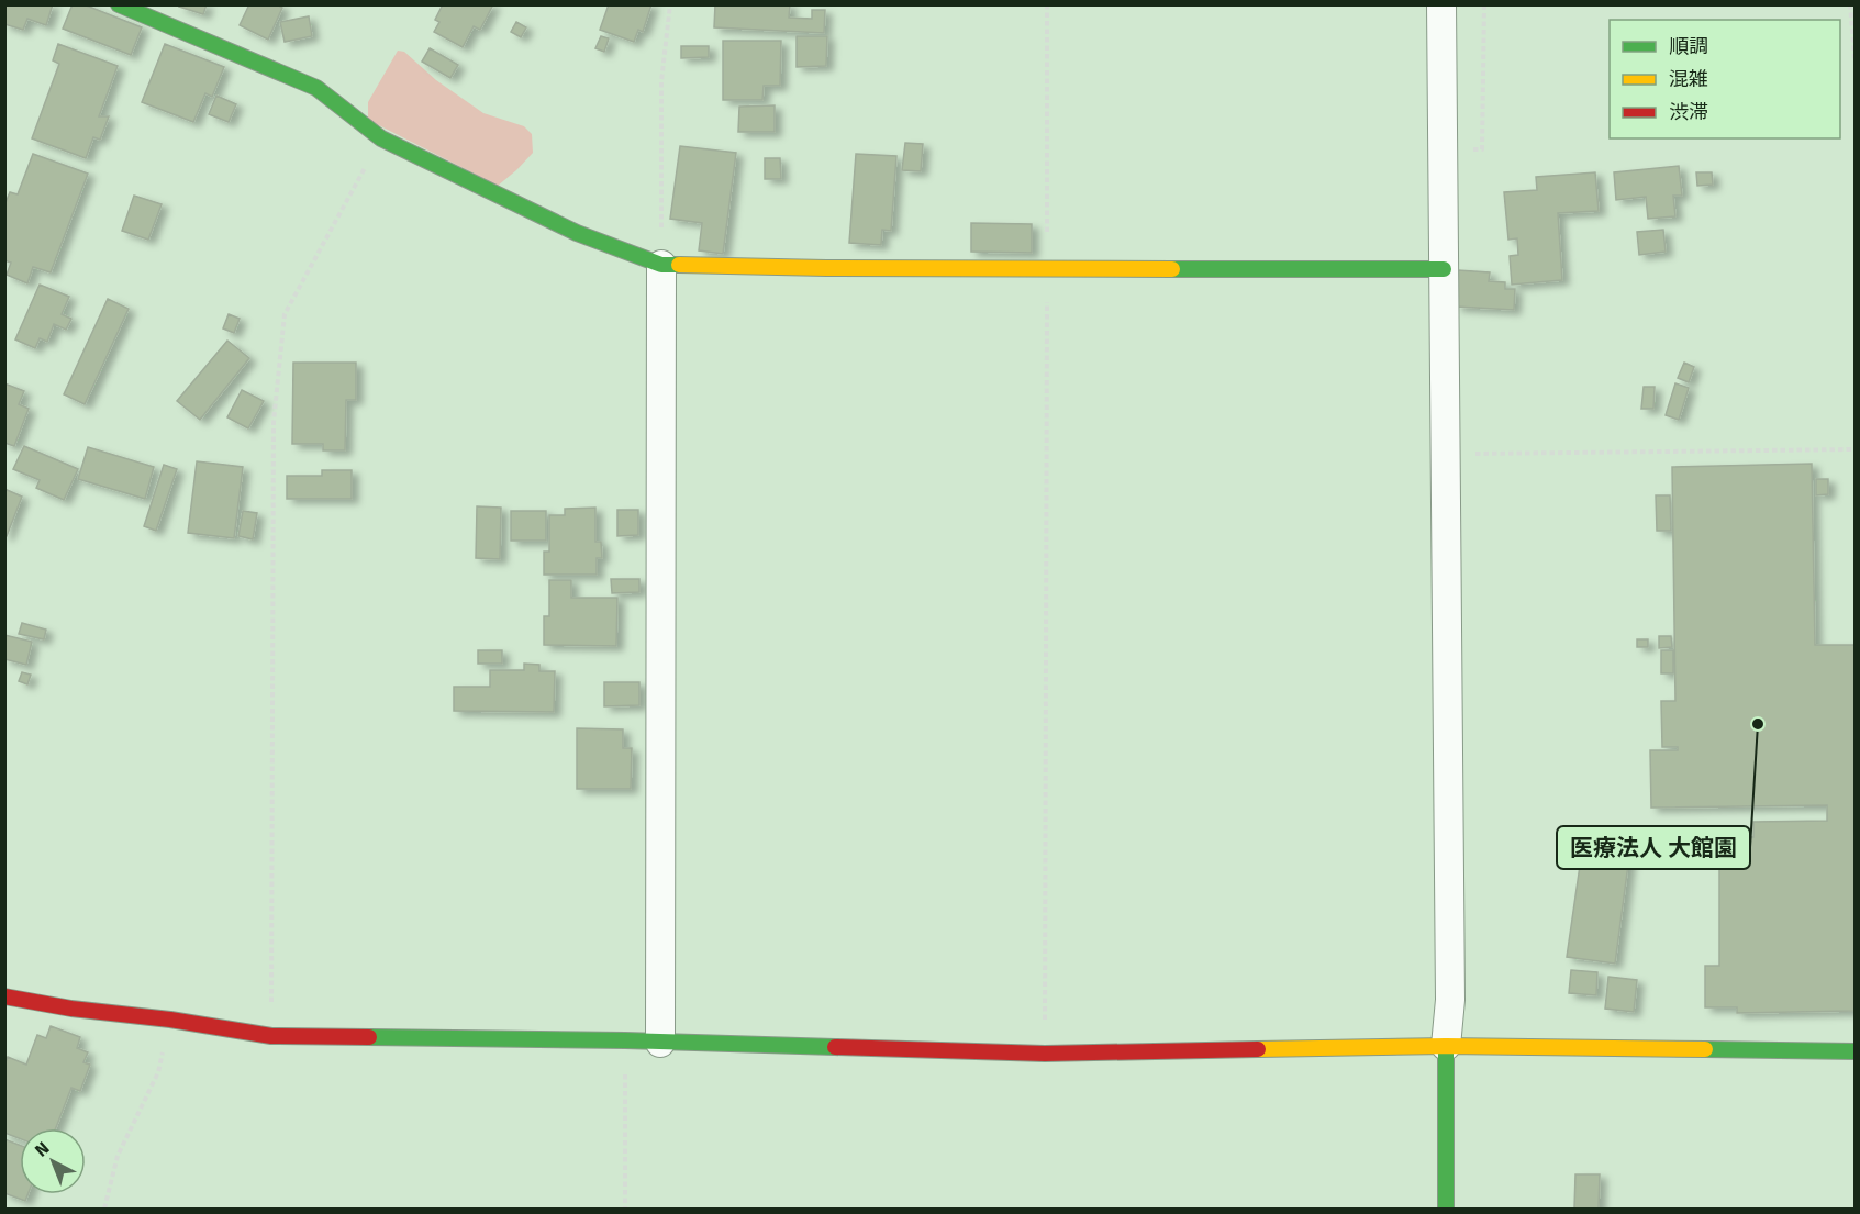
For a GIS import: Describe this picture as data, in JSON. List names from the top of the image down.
{
  "places": ["医療法人 大館園"],
  "legend": ["順調", "混雑", "渋滞"],
  "north": "top left"
}
